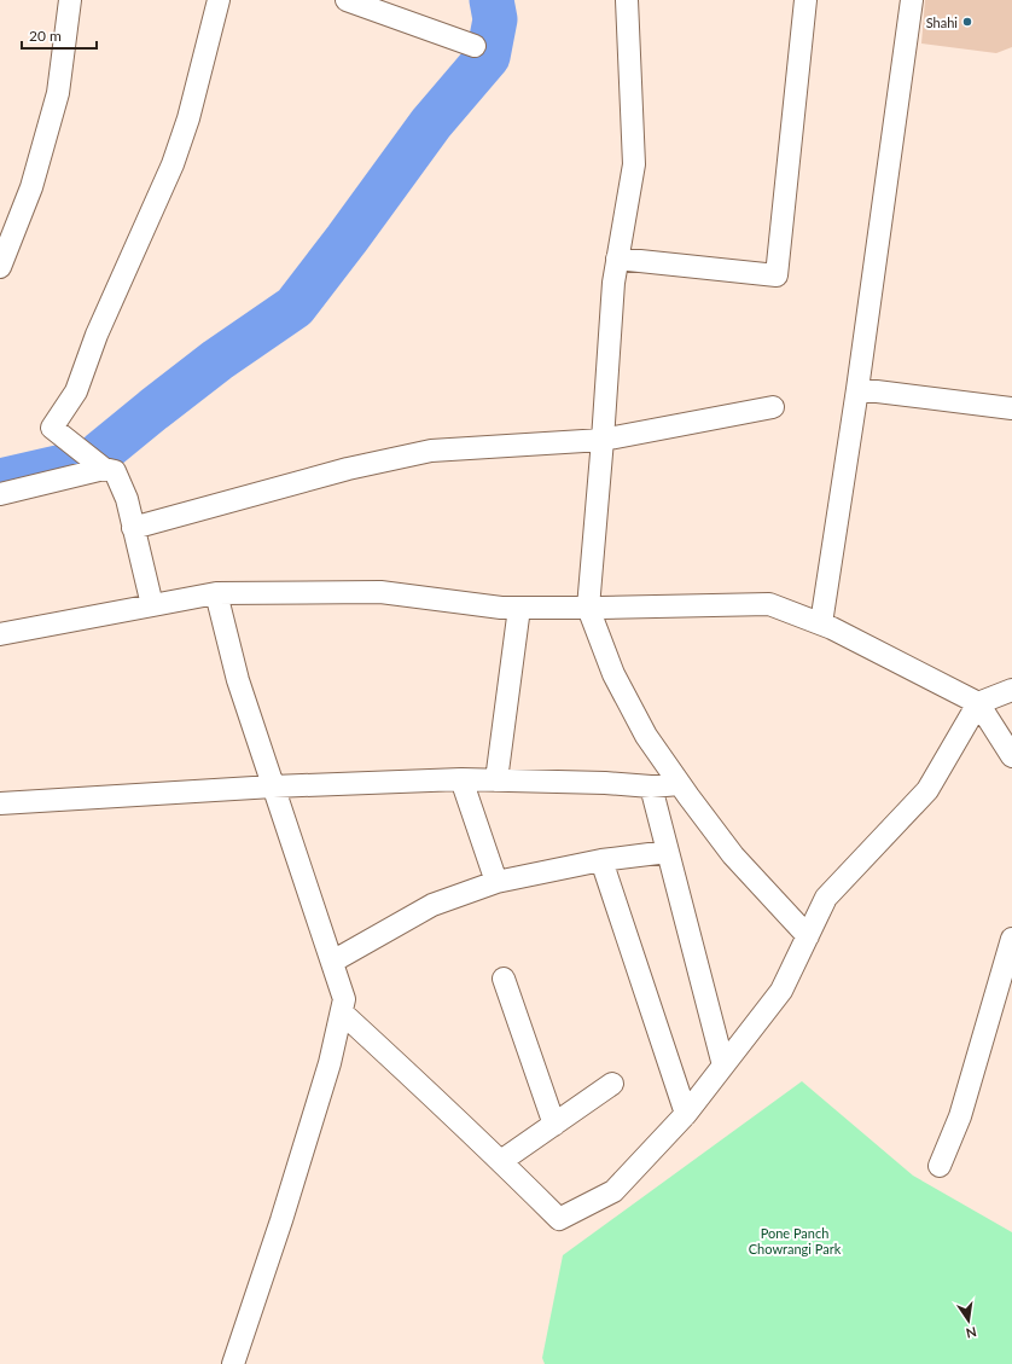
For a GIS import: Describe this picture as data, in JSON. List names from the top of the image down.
{
  "parks": ["Pone Panch Chowrangi Park"],
  "places": ["Shahi"],
  "scale_bar": "20 m",
  "north": "bottom"
}
